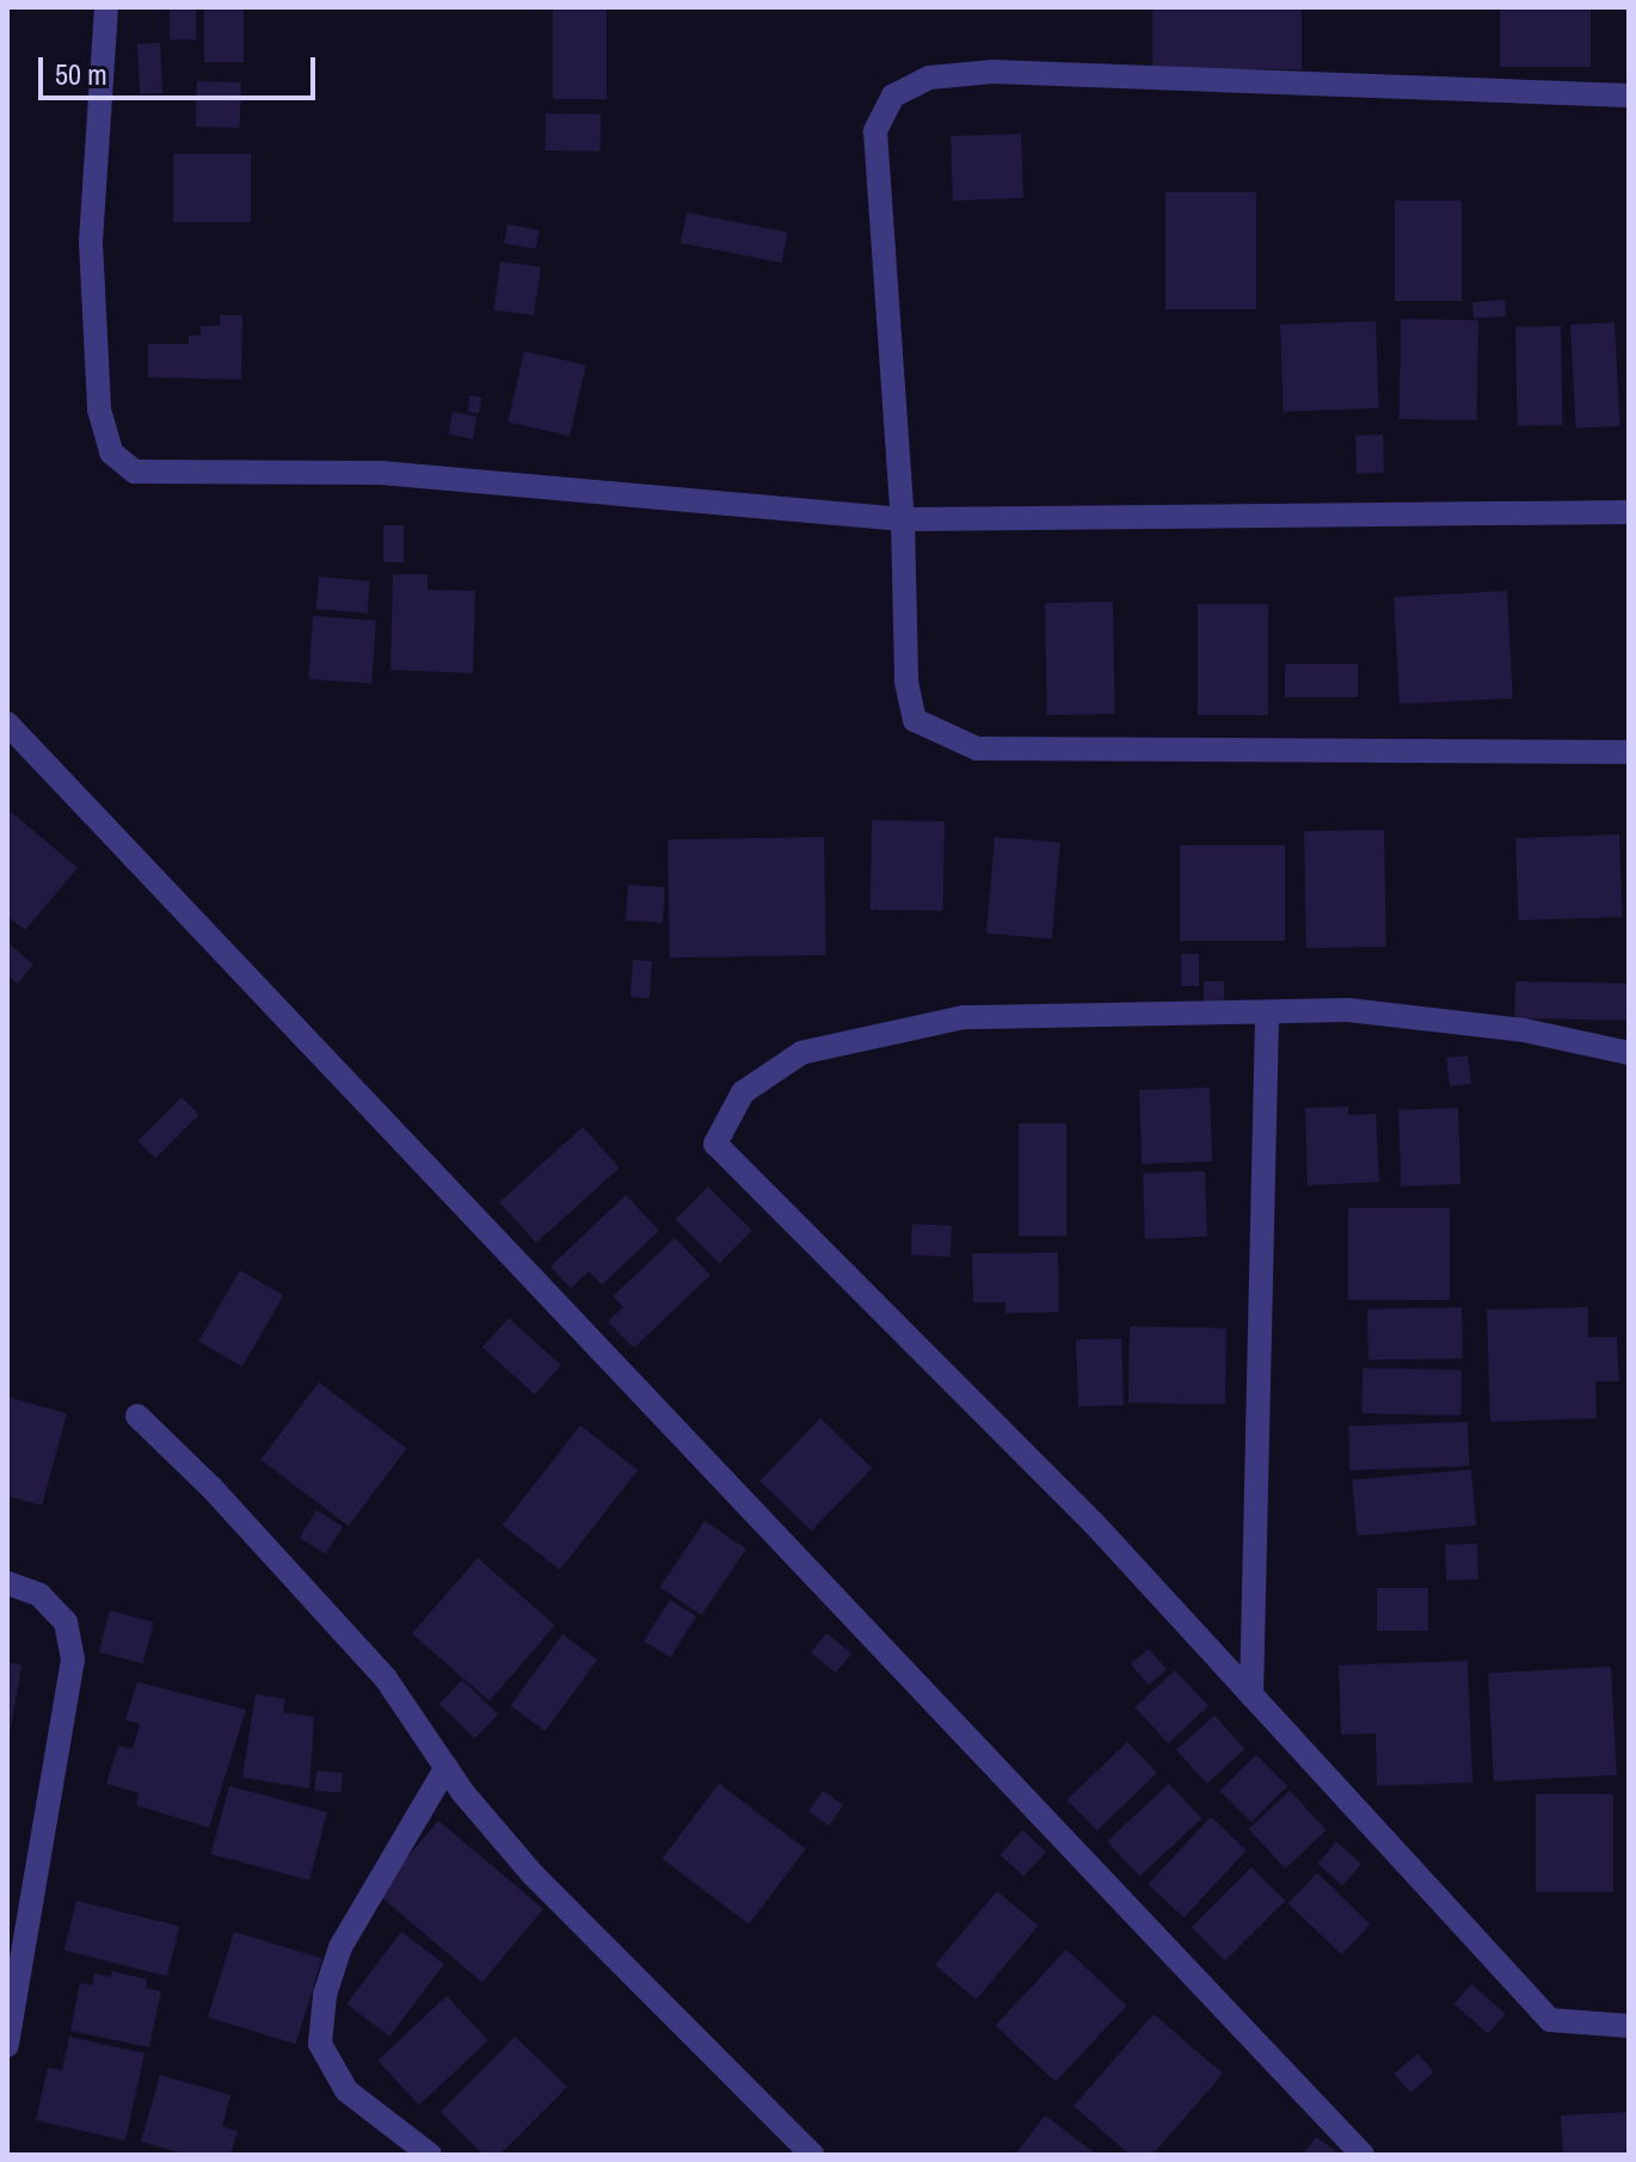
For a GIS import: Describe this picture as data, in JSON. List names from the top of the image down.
{
  "scale_bar": "50 m"
}
